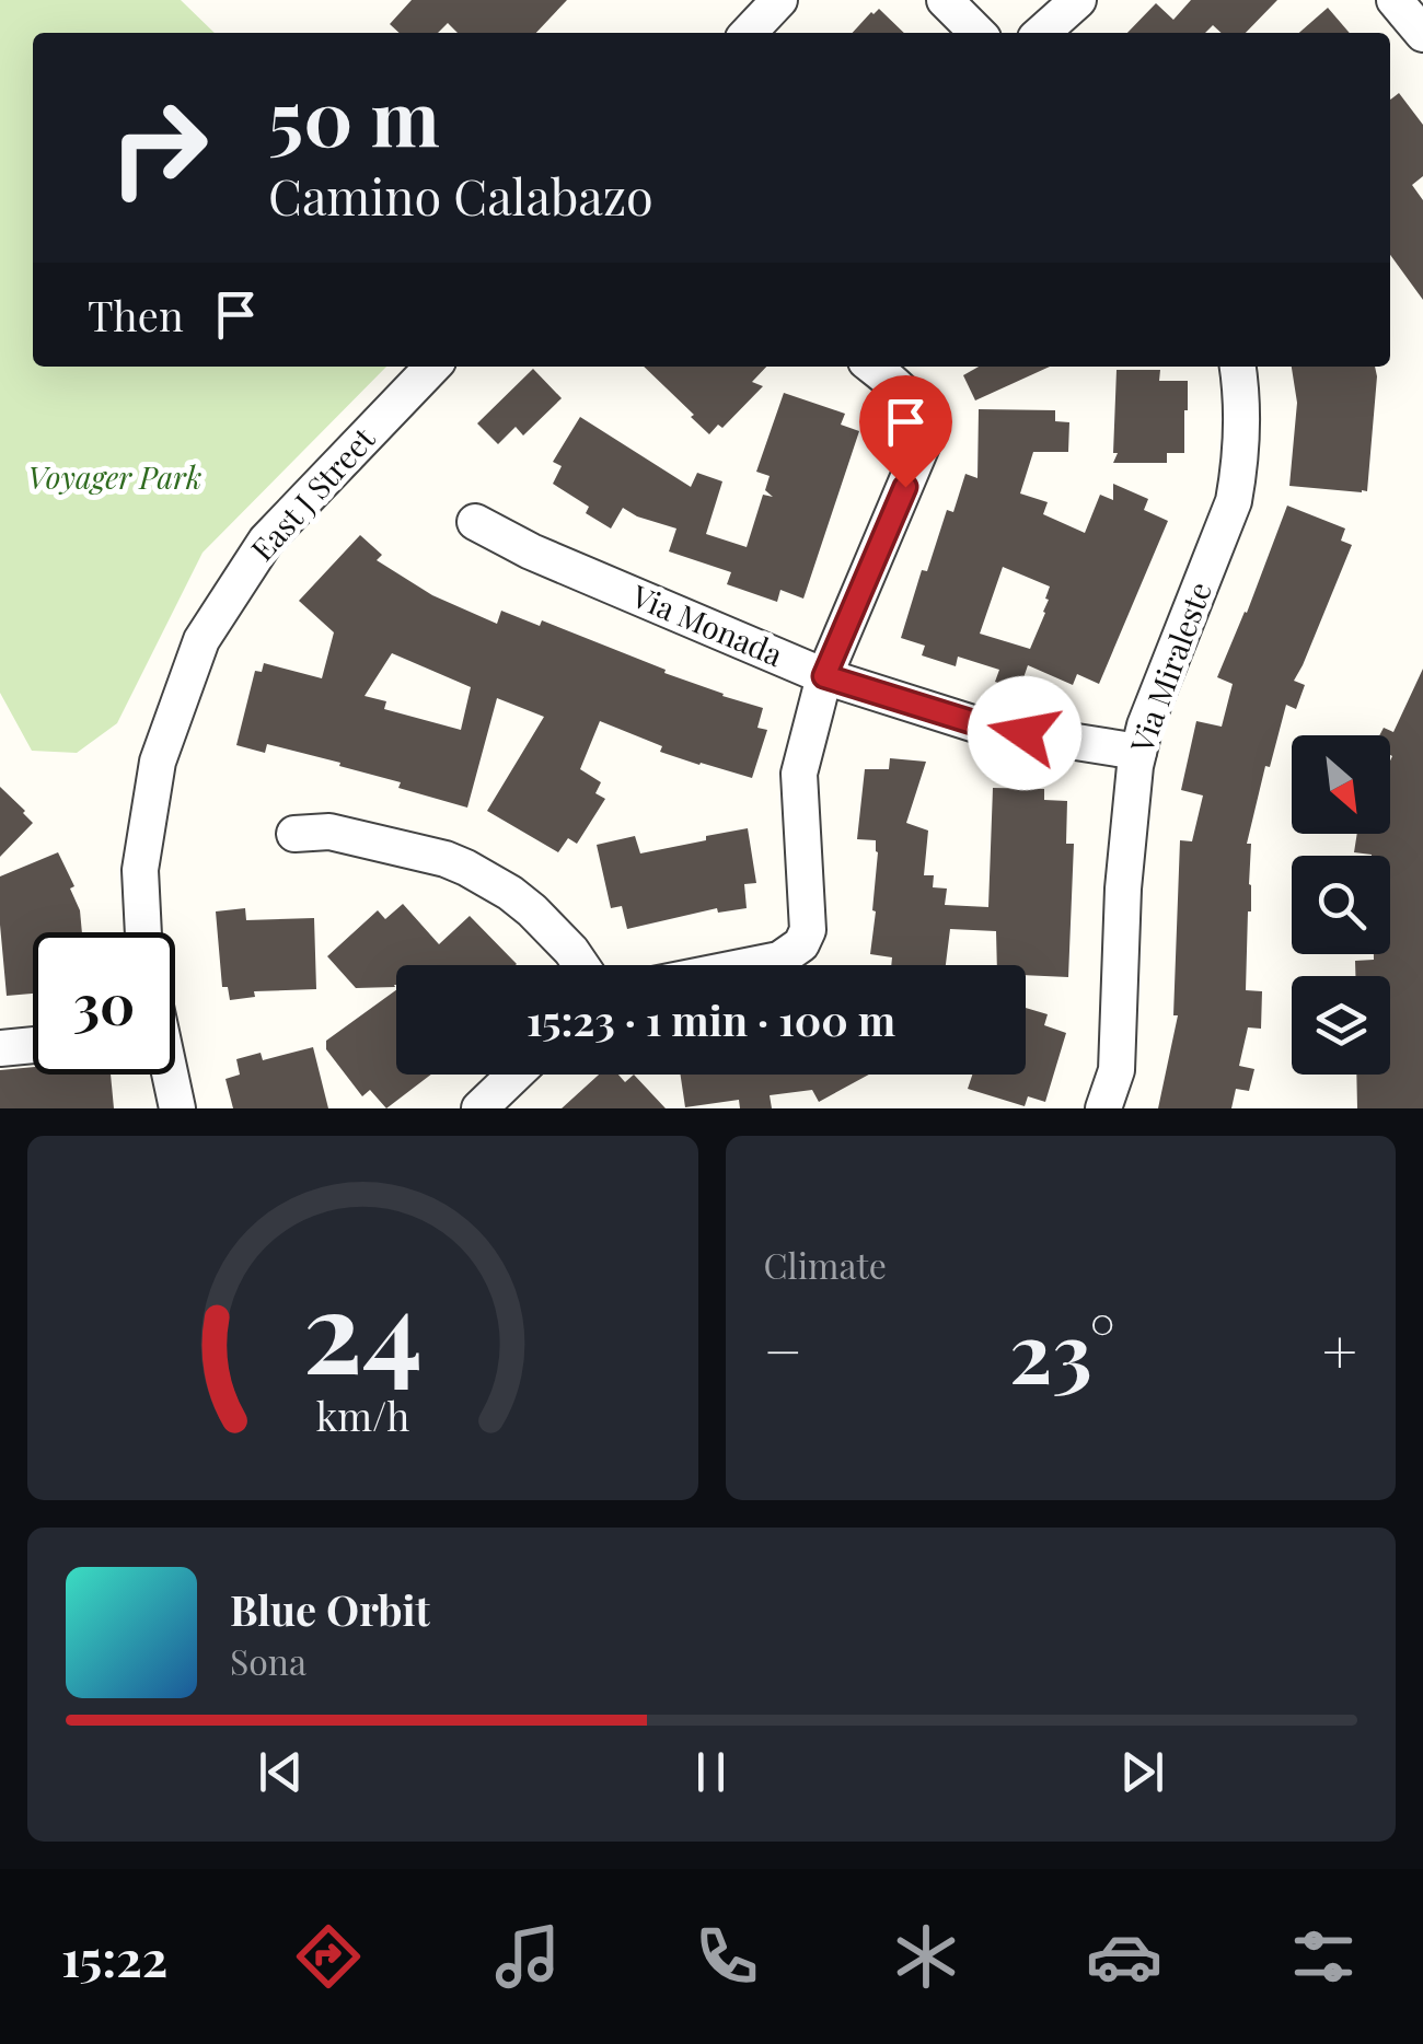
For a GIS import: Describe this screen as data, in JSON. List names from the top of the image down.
{
  "streets": {
    "street": ["East J Street", "Via Monada", "Via Miraleste"]
  },
  "crossings": [
    ["Via Monada", "Via Miraleste"]
  ],
  "parks": ["Voyager Park"],
  "north": "bottom right",
  "page": {
    "turn": ["50 m", "Camino Calabazo"],
    "then": "Then",
    "limit": "30",
    "trip": "15:23 · 1 min · 100 m",
    "tile": "Climate",
    "heat": ["−", "23°", "+"],
    "song": ["Blue Orbit", "Sona"],
    "tabs": "15:22",
    "gauge": ["24", "km/h"]
  }
}
